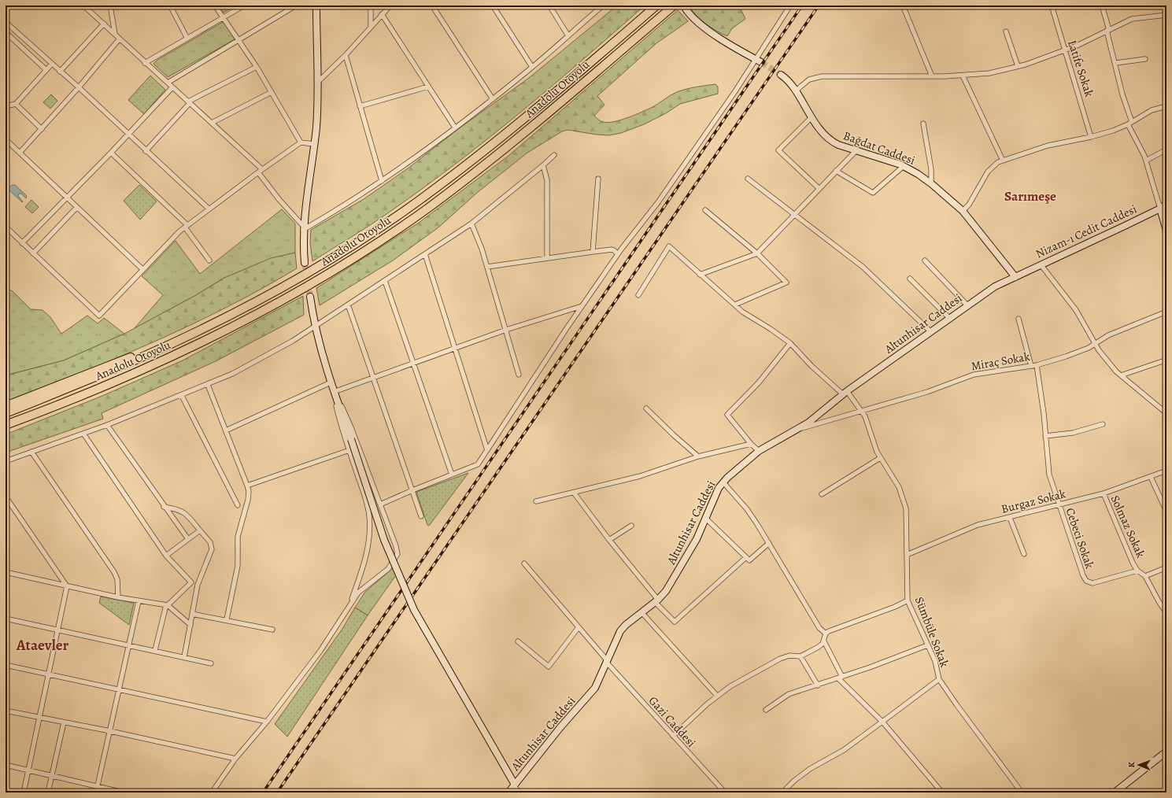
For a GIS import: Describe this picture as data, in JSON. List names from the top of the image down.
{
  "streets": {
    "highway": ["Anadolu Otoyolu"],
    "street": [
      "Latife Sokak",
      "Bağdat Caddesi",
      "Nizam-ı Cedit Caddesi",
      "Altunhisar Caddesi",
      "Miraç Sokak",
      "Burgaz Sokak",
      "Solmaz Sokak",
      "Cebeci Sokak",
      "Sümbüle Sokak",
      "Gazi Caddesi"
    ]
  },
  "crossings": [
    ["Bağdat Caddesi", "Nizam-ı Cedit Caddesi"],
    ["Bağdat Caddesi", "Altunhisar Caddesi"],
    ["Nizam-ı Cedit Caddesi", "Altunhisar Caddesi"],
    ["Altunhisar Caddesi", "Miraç Sokak"],
    ["Altunhisar Caddesi", "Sümbüle Sokak"],
    ["Altunhisar Caddesi", "Gazi Caddesi"],
    ["Miraç Sokak", "Cebeci Sokak"],
    ["Miraç Sokak", "Sümbüle Sokak"],
    ["Burgaz Sokak", "Solmaz Sokak"],
    ["Burgaz Sokak", "Cebeci Sokak"],
    ["Burgaz Sokak", "Sümbüle Sokak"],
    ["Solmaz Sokak", "Cebeci Sokak"]
  ],
  "districts": ["Sarımeşe", "Ataevler"],
  "north": "left"
}
